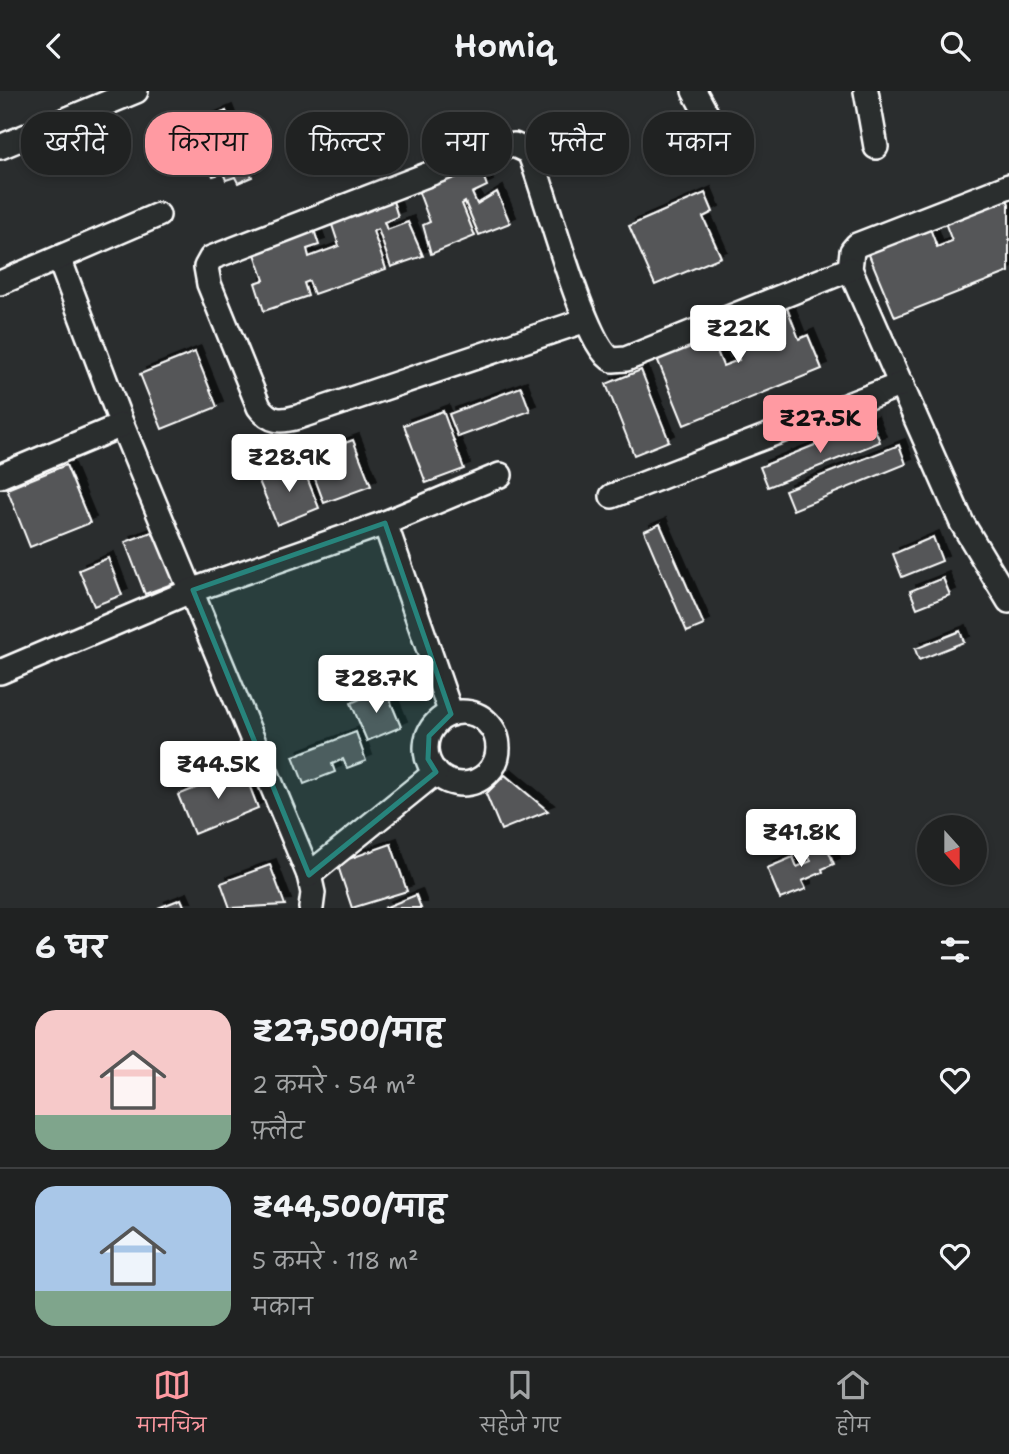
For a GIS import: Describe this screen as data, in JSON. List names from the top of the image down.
{
  "north": "bottom",
  "page": {
    "header": "Homiq",
    "chip": [
      "खरीदें",
      "किराया",
      "फ़िल्टर",
      "नया",
      "फ़्लैट",
      "मकान"
    ],
    "price": [
      "₹22K",
      "₹27.5K",
      "₹28.9K",
      "₹28.7K",
      "₹44.5K",
      "₹41.8K"
    ],
    "heading": "6 घर",
    "list": [
      {
        "name": "₹27,500/माह",
        "note": "2 कमरे · 54 m² · फ़्लैट"
      },
      {
        "name": "₹44,500/माह",
        "note": "5 कमरे · 118 m² · मकान"
      }
    ],
    "tabs": ["मानचित्र", "सहेजे गए", "होम"]
  }
}
